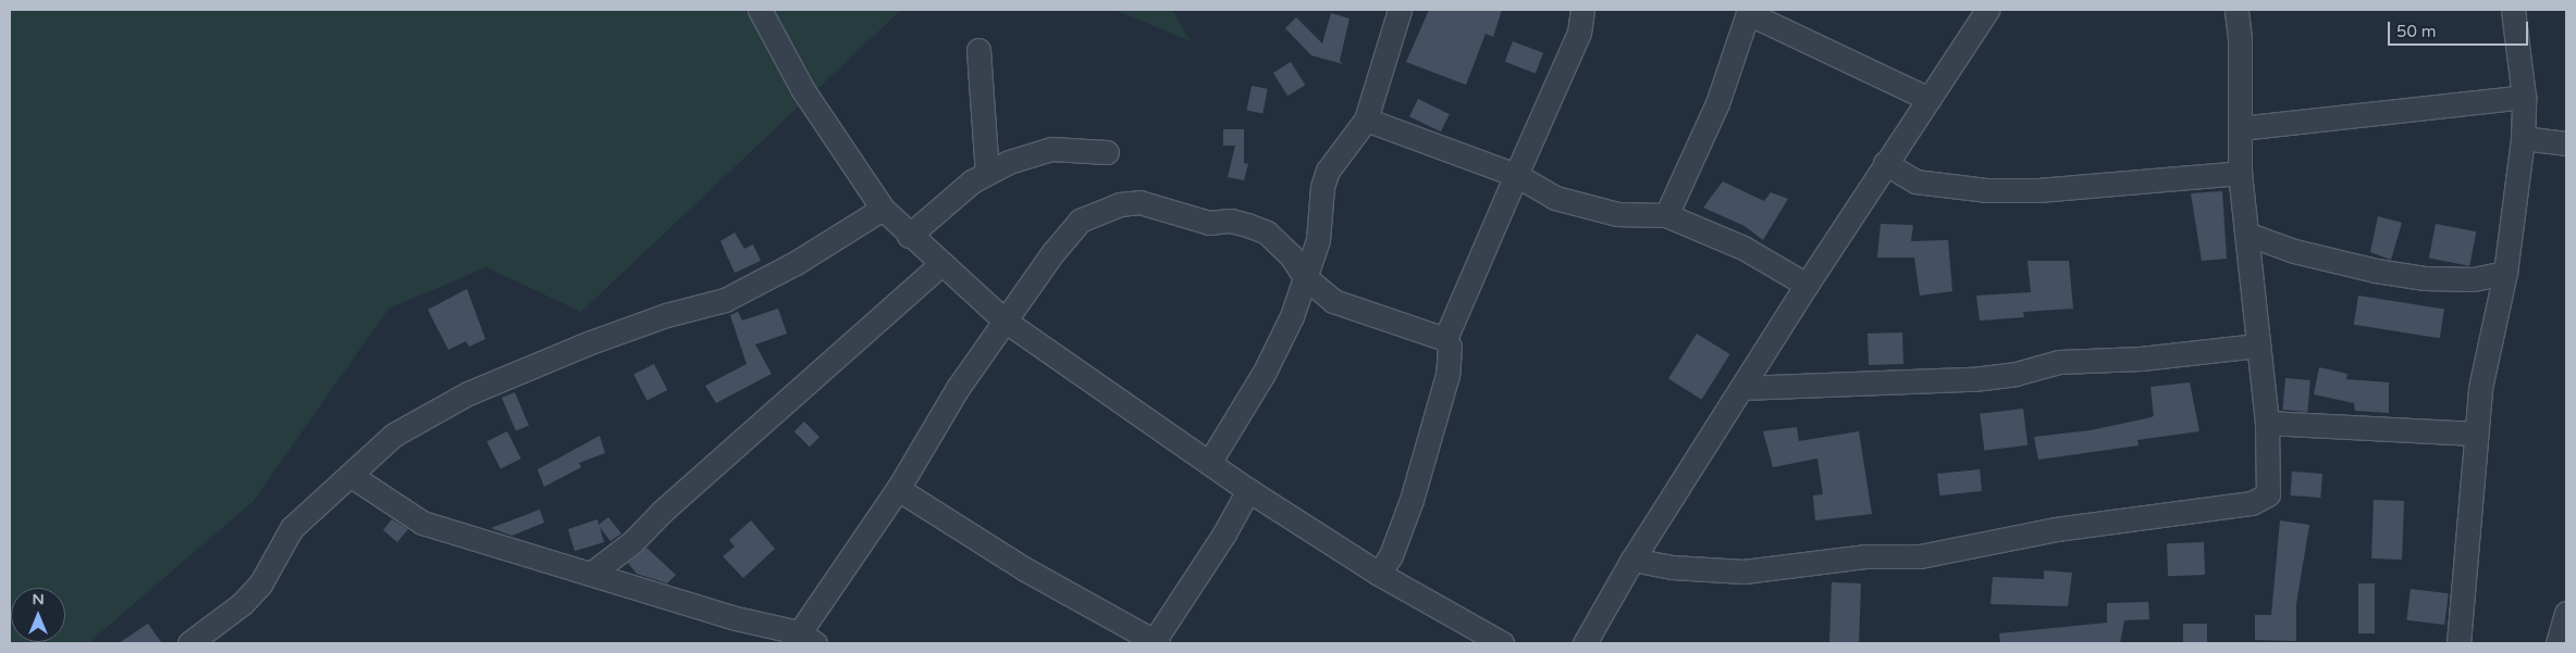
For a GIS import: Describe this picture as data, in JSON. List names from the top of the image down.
{
  "scale_bar": "50 m",
  "north": "top"
}
